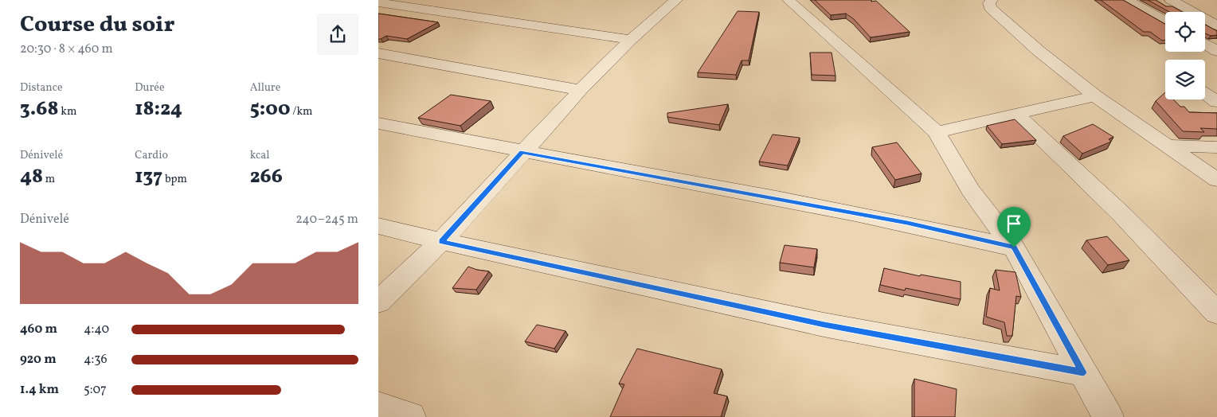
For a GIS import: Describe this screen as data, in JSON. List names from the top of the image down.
{
  "page": {
    "heading": ["Course du soir", "20:30 · 8 × 460 m"],
    "stats": [
      ["Distance", "3.68 km"],
      ["Durée", "18:24"],
      ["Allure", "5:00 /km"],
      ["Dénivelé", "48 m"],
      ["Cardio", "137 bpm"],
      ["kcal", "266"]
    ],
    "chart": ["Dénivelé", "240–245 m"],
    "list": [
      {
        "name": "460 m",
        "note": "4:40"
      },
      {
        "name": "920 m",
        "note": "4:36"
      },
      {
        "name": "1.4 km",
        "note": "5:07"
      }
    ]
  }
}
